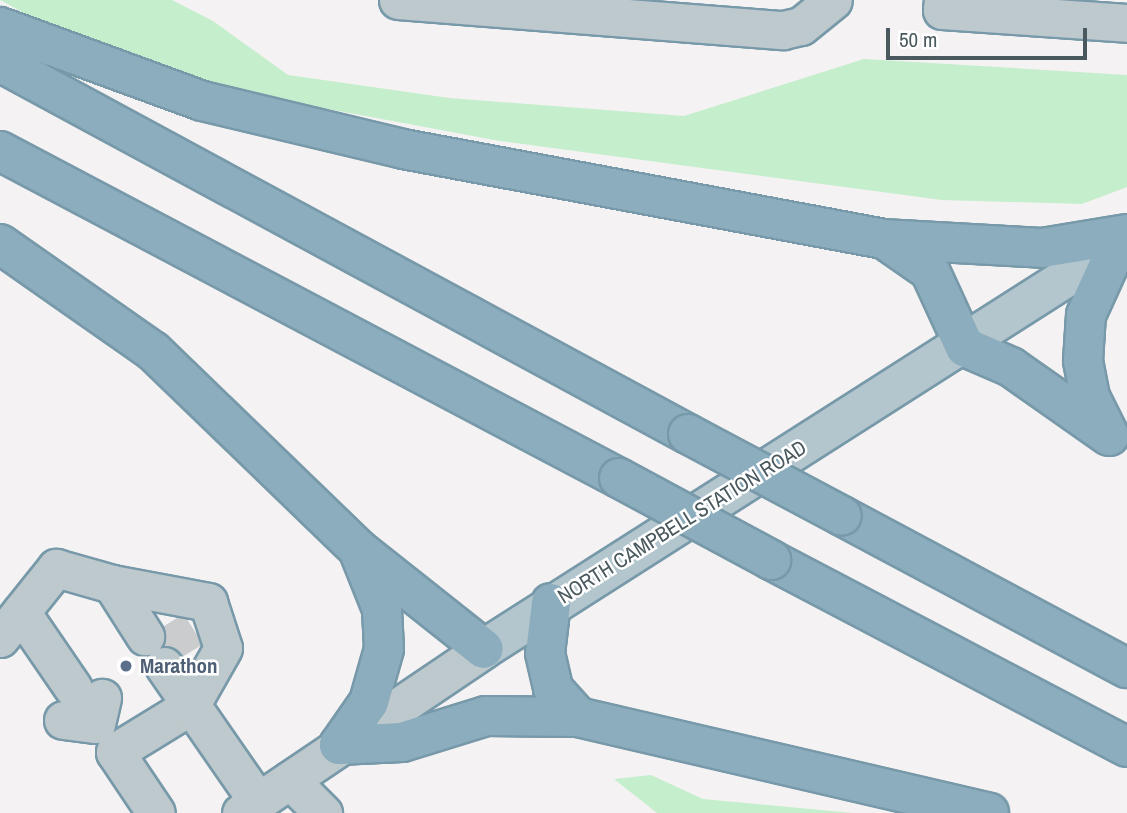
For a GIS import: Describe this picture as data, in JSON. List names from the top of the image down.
{
  "streets": {
    "main road": ["NORTH CAMPBELL STATION ROAD"]
  },
  "places": ["Marathon"],
  "scale_bar": "50 m"
}
